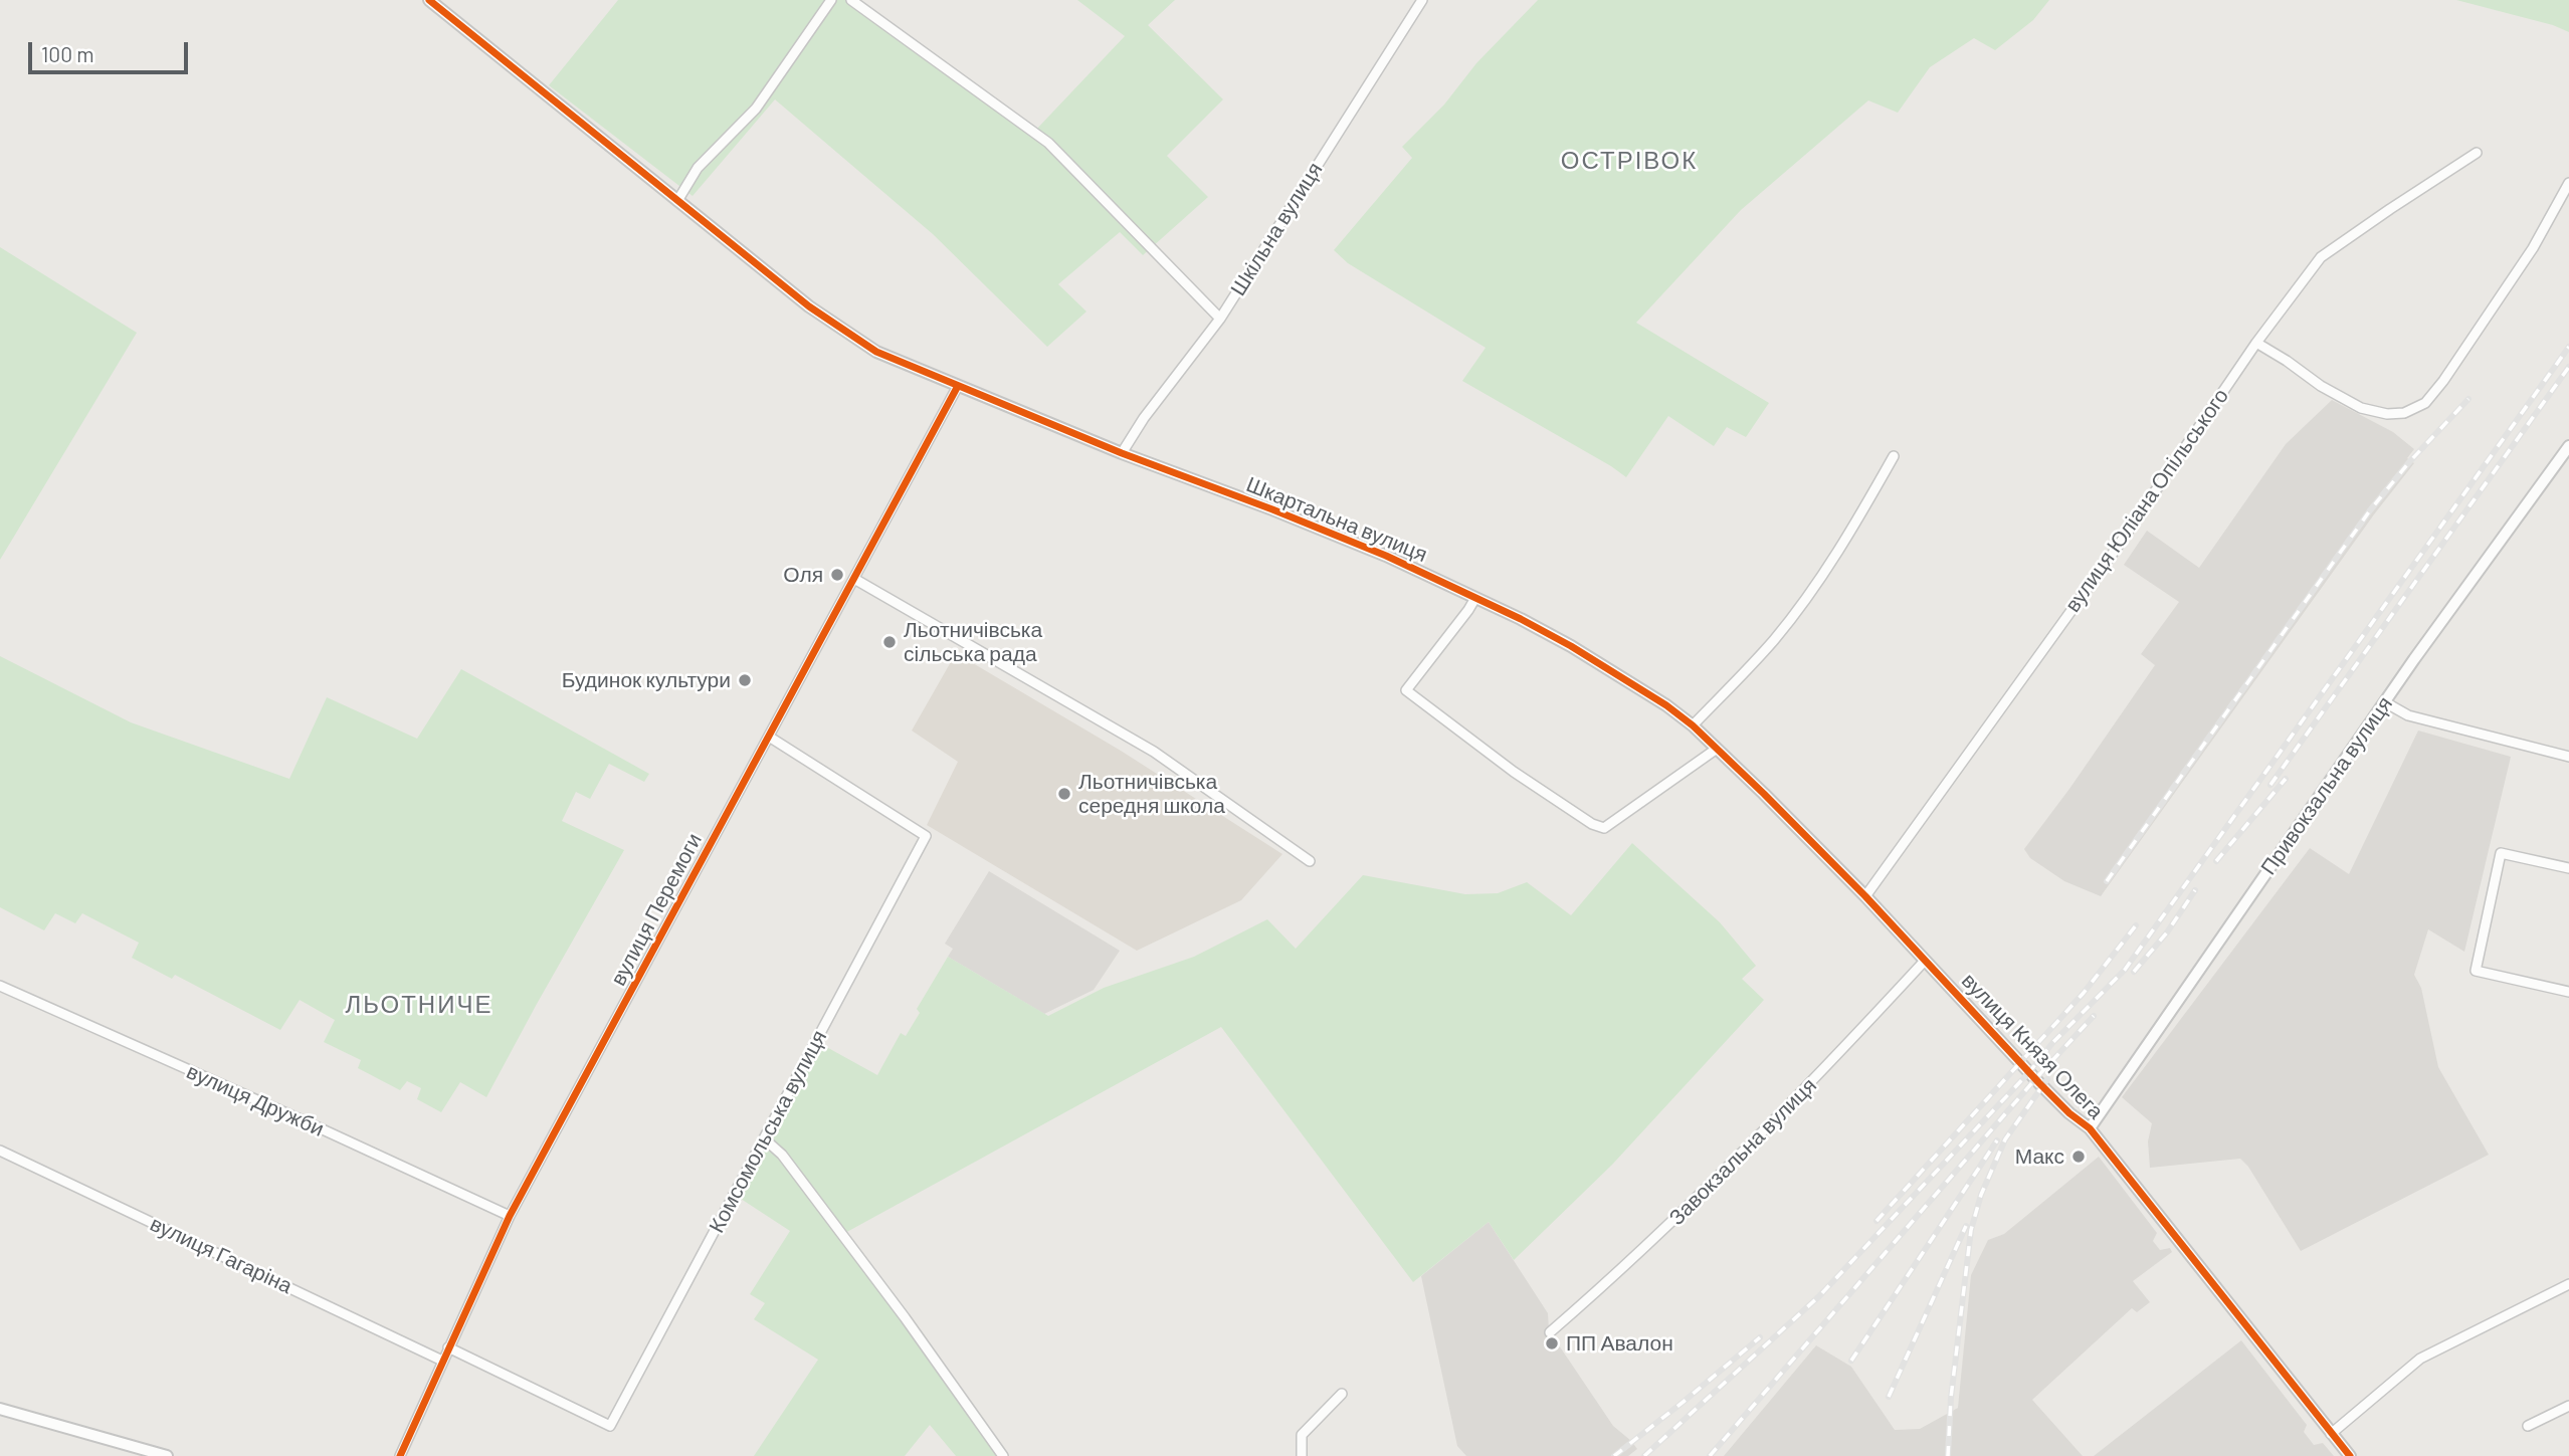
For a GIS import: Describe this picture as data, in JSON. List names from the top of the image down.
{
  "streets": {
    "street": [
      "Шкільна вулиця",
      "вулиця Юліана Опільського",
      "Шкартальна вулиця",
      "Привокзальна вулиця",
      "вулиця Перемоги",
      "вулиця Князя Олега",
      "вулиця Дружби",
      "Комсомольська вулиця",
      "Завокзальна вулиця",
      "вулиця Гагаріна"
    ]
  },
  "crossings": [
    ["Шкільна вулиця", "Шкартальна вулиця"],
    ["вулиця Юліана Опільського", "вулиця Князя Олега"],
    ["Шкартальна вулиця", "вулиця Перемоги"],
    ["Шкартальна вулиця", "вулиця Князя Олега"],
    ["Привокзальна вулиця", "вулиця Князя Олега"],
    ["вулиця Перемоги", "вулиця Дружби"],
    ["вулиця Перемоги", "Комсомольська вулиця"],
    ["вулиця Перемоги", "вулиця Гагаріна"],
    ["вулиця Князя Олега", "Завокзальна вулиця"]
  ],
  "districts": ["ОСТРІВОК", "ЛЬОТНИЧЕ"],
  "places": [
    "Оля",
    "Льотничівська сільська рада",
    "Будинок культури",
    "Льотничівська середня школа",
    "Макс",
    "ПП Авалон"
  ],
  "scale_bar": "100 m"
}
